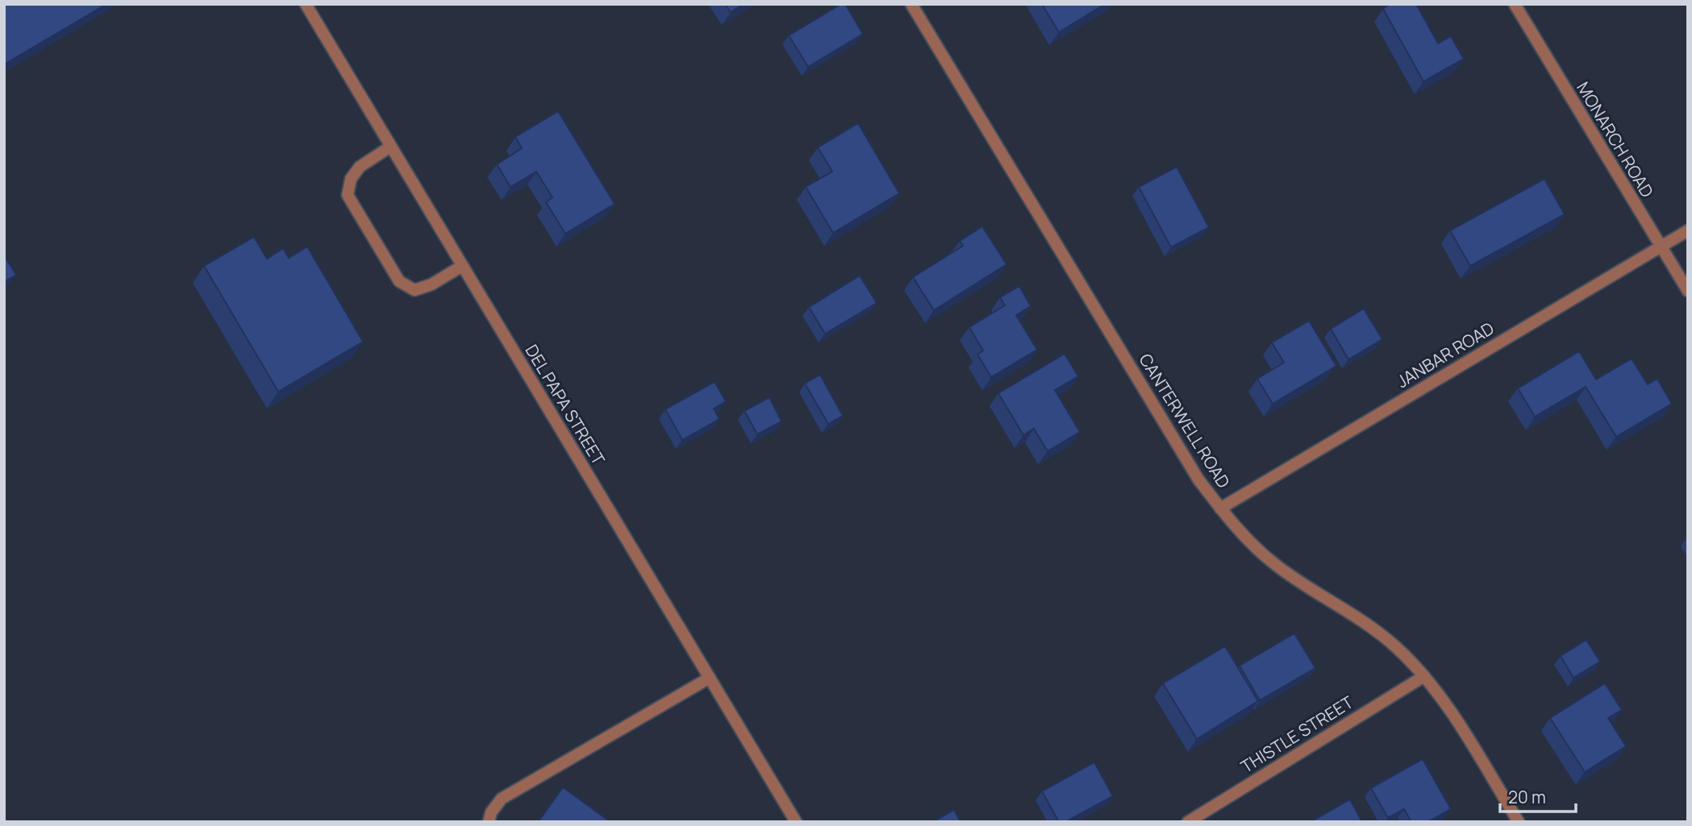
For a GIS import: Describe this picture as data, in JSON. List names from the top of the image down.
{
  "streets": {
    "street": [
      "MONARCH ROAD",
      "JANBAR ROAD",
      "DEL PAPA STREET",
      "CANTERWELL ROAD",
      "THISTLE STREET"
    ]
  },
  "crossings": [
    ["MONARCH ROAD", "JANBAR ROAD"],
    ["JANBAR ROAD", "CANTERWELL ROAD"],
    ["CANTERWELL ROAD", "THISTLE STREET"]
  ],
  "scale_bar": "20 m"
}
